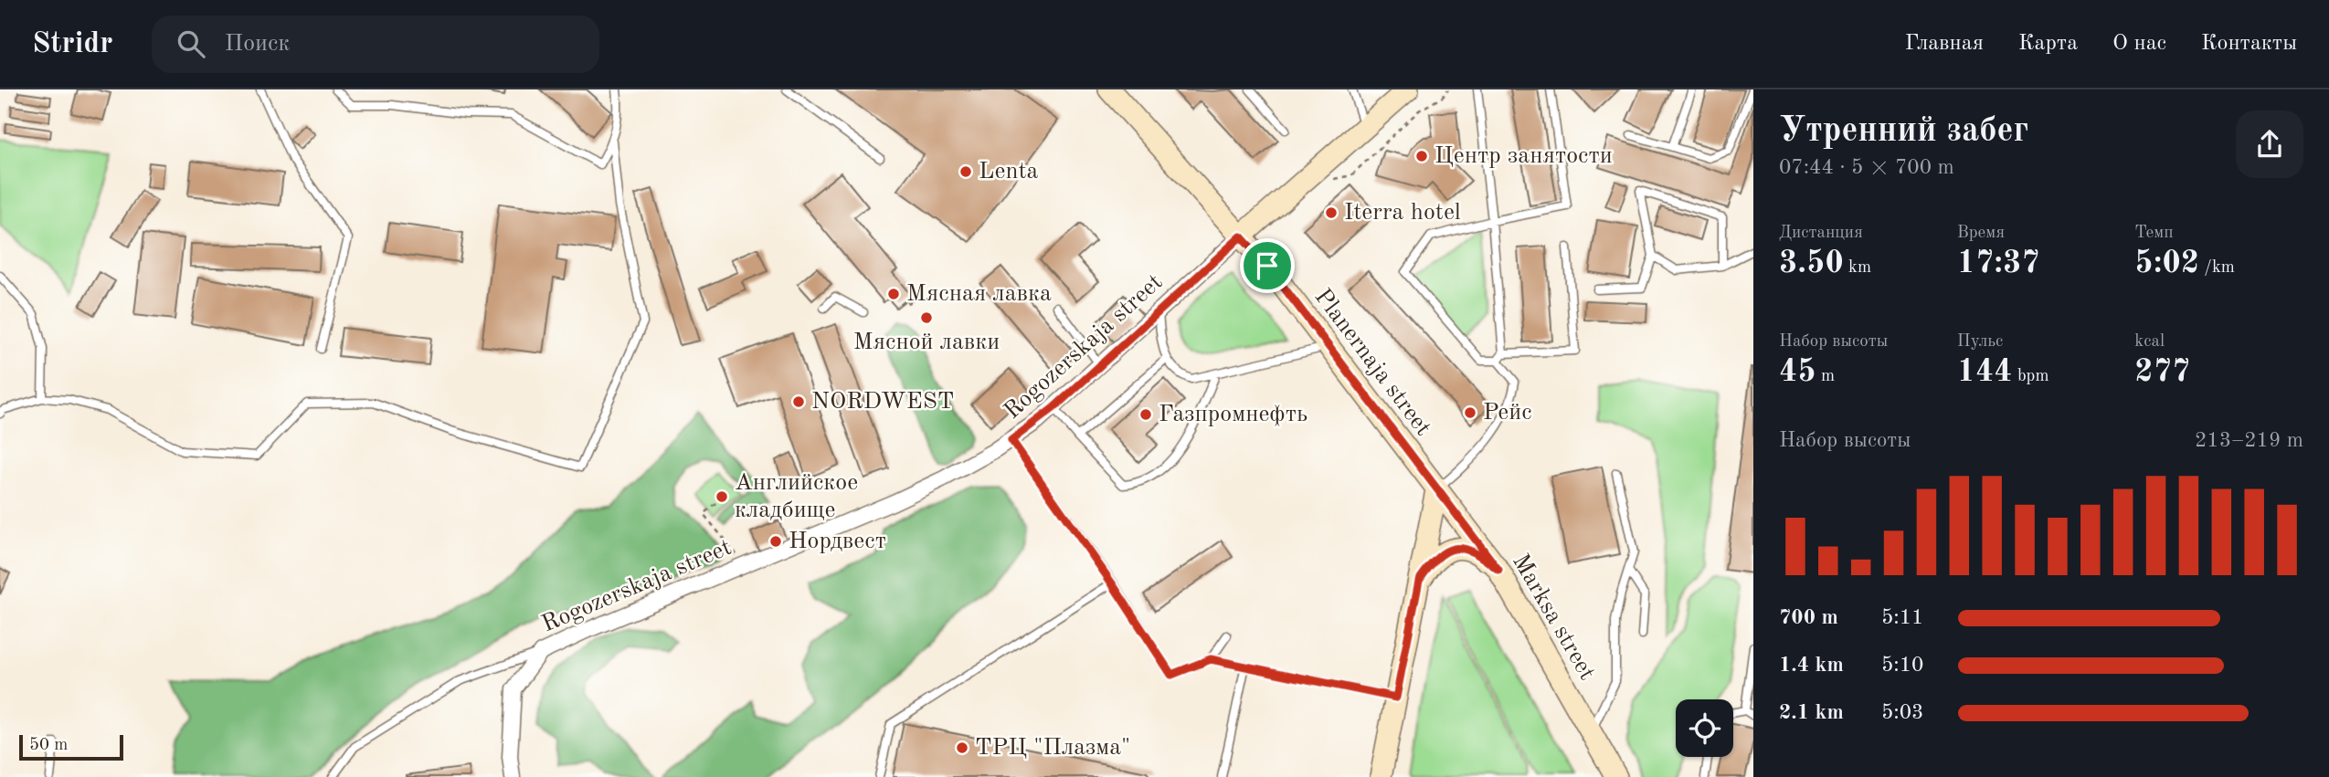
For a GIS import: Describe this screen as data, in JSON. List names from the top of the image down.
{
  "streets": {
    "main road": ["Planernaja street", "Marksa street"],
    "street": ["Rogozerskaja street"]
  },
  "crossings": [
    ["Rogozerskaja street", "Planernaja street"],
    ["Planernaja street", "Marksa street"]
  ],
  "places": [
    "Центр занятости",
    "Lenta",
    "Iterra hotel",
    "Мясная лавка",
    "Мясной лавки",
    "NORDWEST",
    "Рейс",
    "Газпромнефть",
    "Английское кладбище",
    "Нордвест",
    "ТРЦ \"Плазма\""
  ],
  "scale_bar": "50 m",
  "page": {
    "header": "Stridr",
    "search": "Поиск",
    "nav": [
      "Главная",
      "Карта",
      "О нас",
      "Контакты"
    ],
    "heading": ["Утренний забег", "07:44 · 5 × 700 m"],
    "stats": [
      ["Дистанция", "3.50 km"],
      ["Время", "17:37"],
      ["Темп", "5:02 /km"],
      ["Набор высоты", "45 m"],
      ["Пульс", "144 bpm"],
      ["kcal", "277"]
    ],
    "chart": ["Набор высоты", "213–219 m"],
    "list": [
      {
        "name": "700 m",
        "note": "5:11"
      },
      {
        "name": "1.4 km",
        "note": "5:10"
      },
      {
        "name": "2.1 km",
        "note": "5:03"
      }
    ],
    "scale": "50 m"
  }
}
